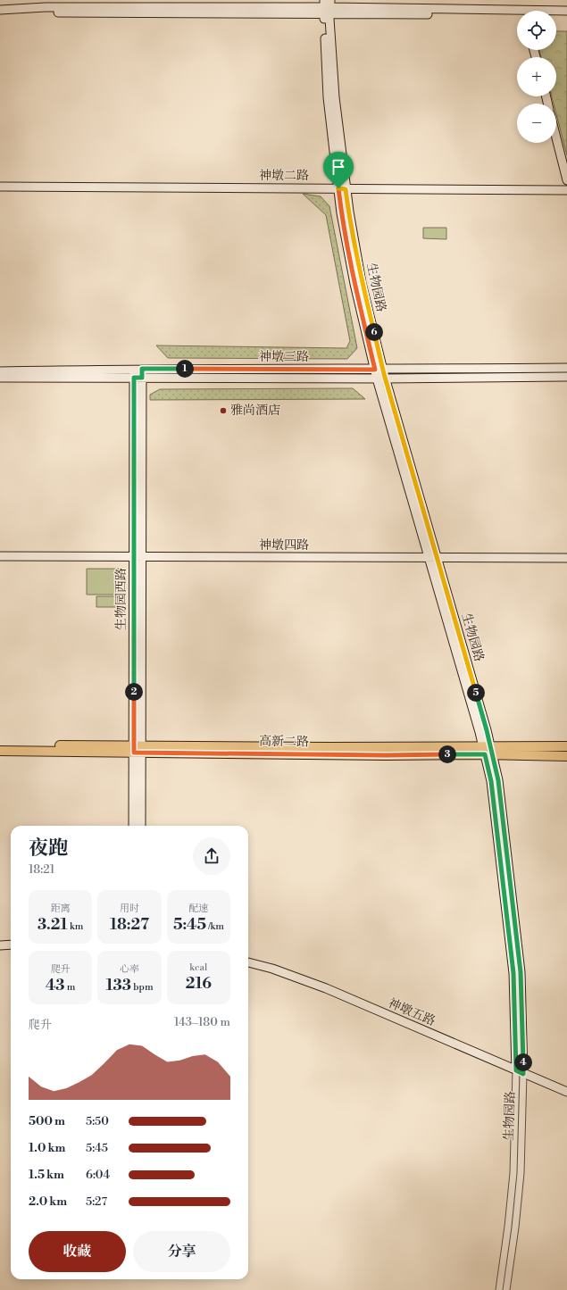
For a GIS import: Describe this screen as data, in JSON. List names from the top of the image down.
{
  "streets": {
    "main road": ["高新二路"],
    "street": [
      "神墩二路",
      "生物园路",
      "神墩三路",
      "神墩四路",
      "生物园西路",
      "神墩五路"
    ]
  },
  "crossings": [
    ["神墩二路", "生物园路"],
    ["生物园路", "神墩三路"],
    ["生物园路", "神墩四路"],
    ["生物园路", "高新二路"],
    ["生物园路", "神墩五路"],
    ["神墩三路", "生物园西路"],
    ["神墩四路", "生物园西路"],
    ["生物园西路", "高新二路"]
  ],
  "places": ["雅尚酒店"],
  "page": {
    "map_buttons": ["+", "−"],
    "pins": [
      "6",
      "1",
      "2",
      "5",
      "3",
      "4"
    ],
    "heading": ["夜跑", "18:21"],
    "stats": [
      ["距离", "3.21 km"],
      ["用时", "18:27"],
      ["配速", "5:45 /km"],
      ["爬升", "43 m"],
      ["心率", "133 bpm"],
      ["kcal", "216"]
    ],
    "chart": ["爬升", "143–180 m"],
    "list": [
      {
        "name": "500 m",
        "note": "5:50"
      },
      {
        "name": "1.0 km",
        "note": "5:45"
      },
      {
        "name": "1.5 km",
        "note": "6:04"
      },
      {
        "name": "2.0 km",
        "note": "5:27"
      }
    ],
    "buttons": ["收藏", "分享"]
  }
}
